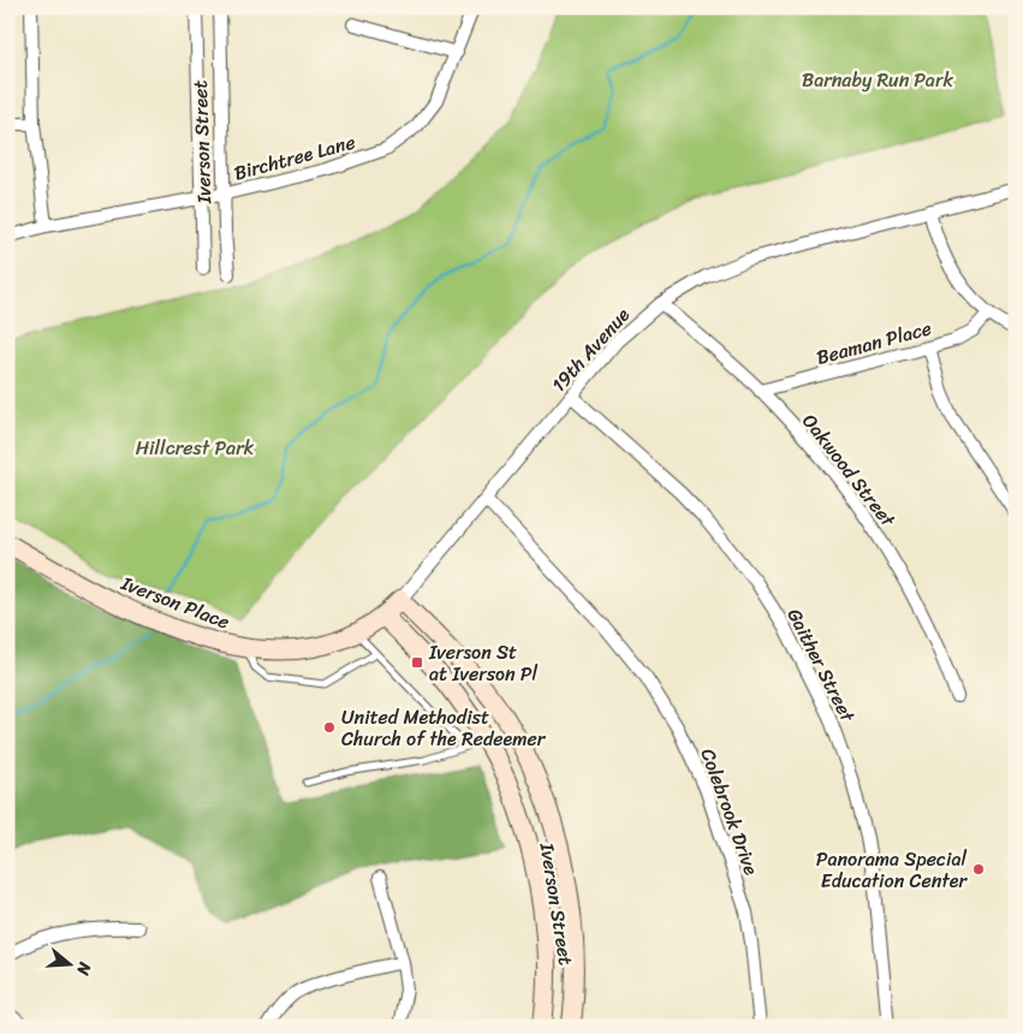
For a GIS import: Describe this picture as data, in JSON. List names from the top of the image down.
{
  "streets": {
    "main road": ["Iverson Street", "Iverson Place"],
    "street": [
      "Birchtree Lane",
      "Beaman Place",
      "19th Avenue",
      "Oakwood Street",
      "Gaither Street",
      "Colebrook Drive"
    ]
  },
  "crossings": [
    ["Iverson Street", "Birchtree Lane"],
    ["Iverson Street", "19th Avenue"],
    ["Iverson Street", "Iverson Place"],
    ["Beaman Place", "Oakwood Street"],
    ["19th Avenue", "Oakwood Street"],
    ["19th Avenue", "Iverson Place"],
    ["19th Avenue", "Gaither Street"],
    ["19th Avenue", "Colebrook Drive"]
  ],
  "parks": ["Barnaby Run Park", "Hillcrest Park"],
  "places": {
    "transit": ["Iverson St at Iverson Pl"],
    "other": ["United Methodist Church of the Redeemer", "Panorama Special Education Center"]
  },
  "north": "right"
}
